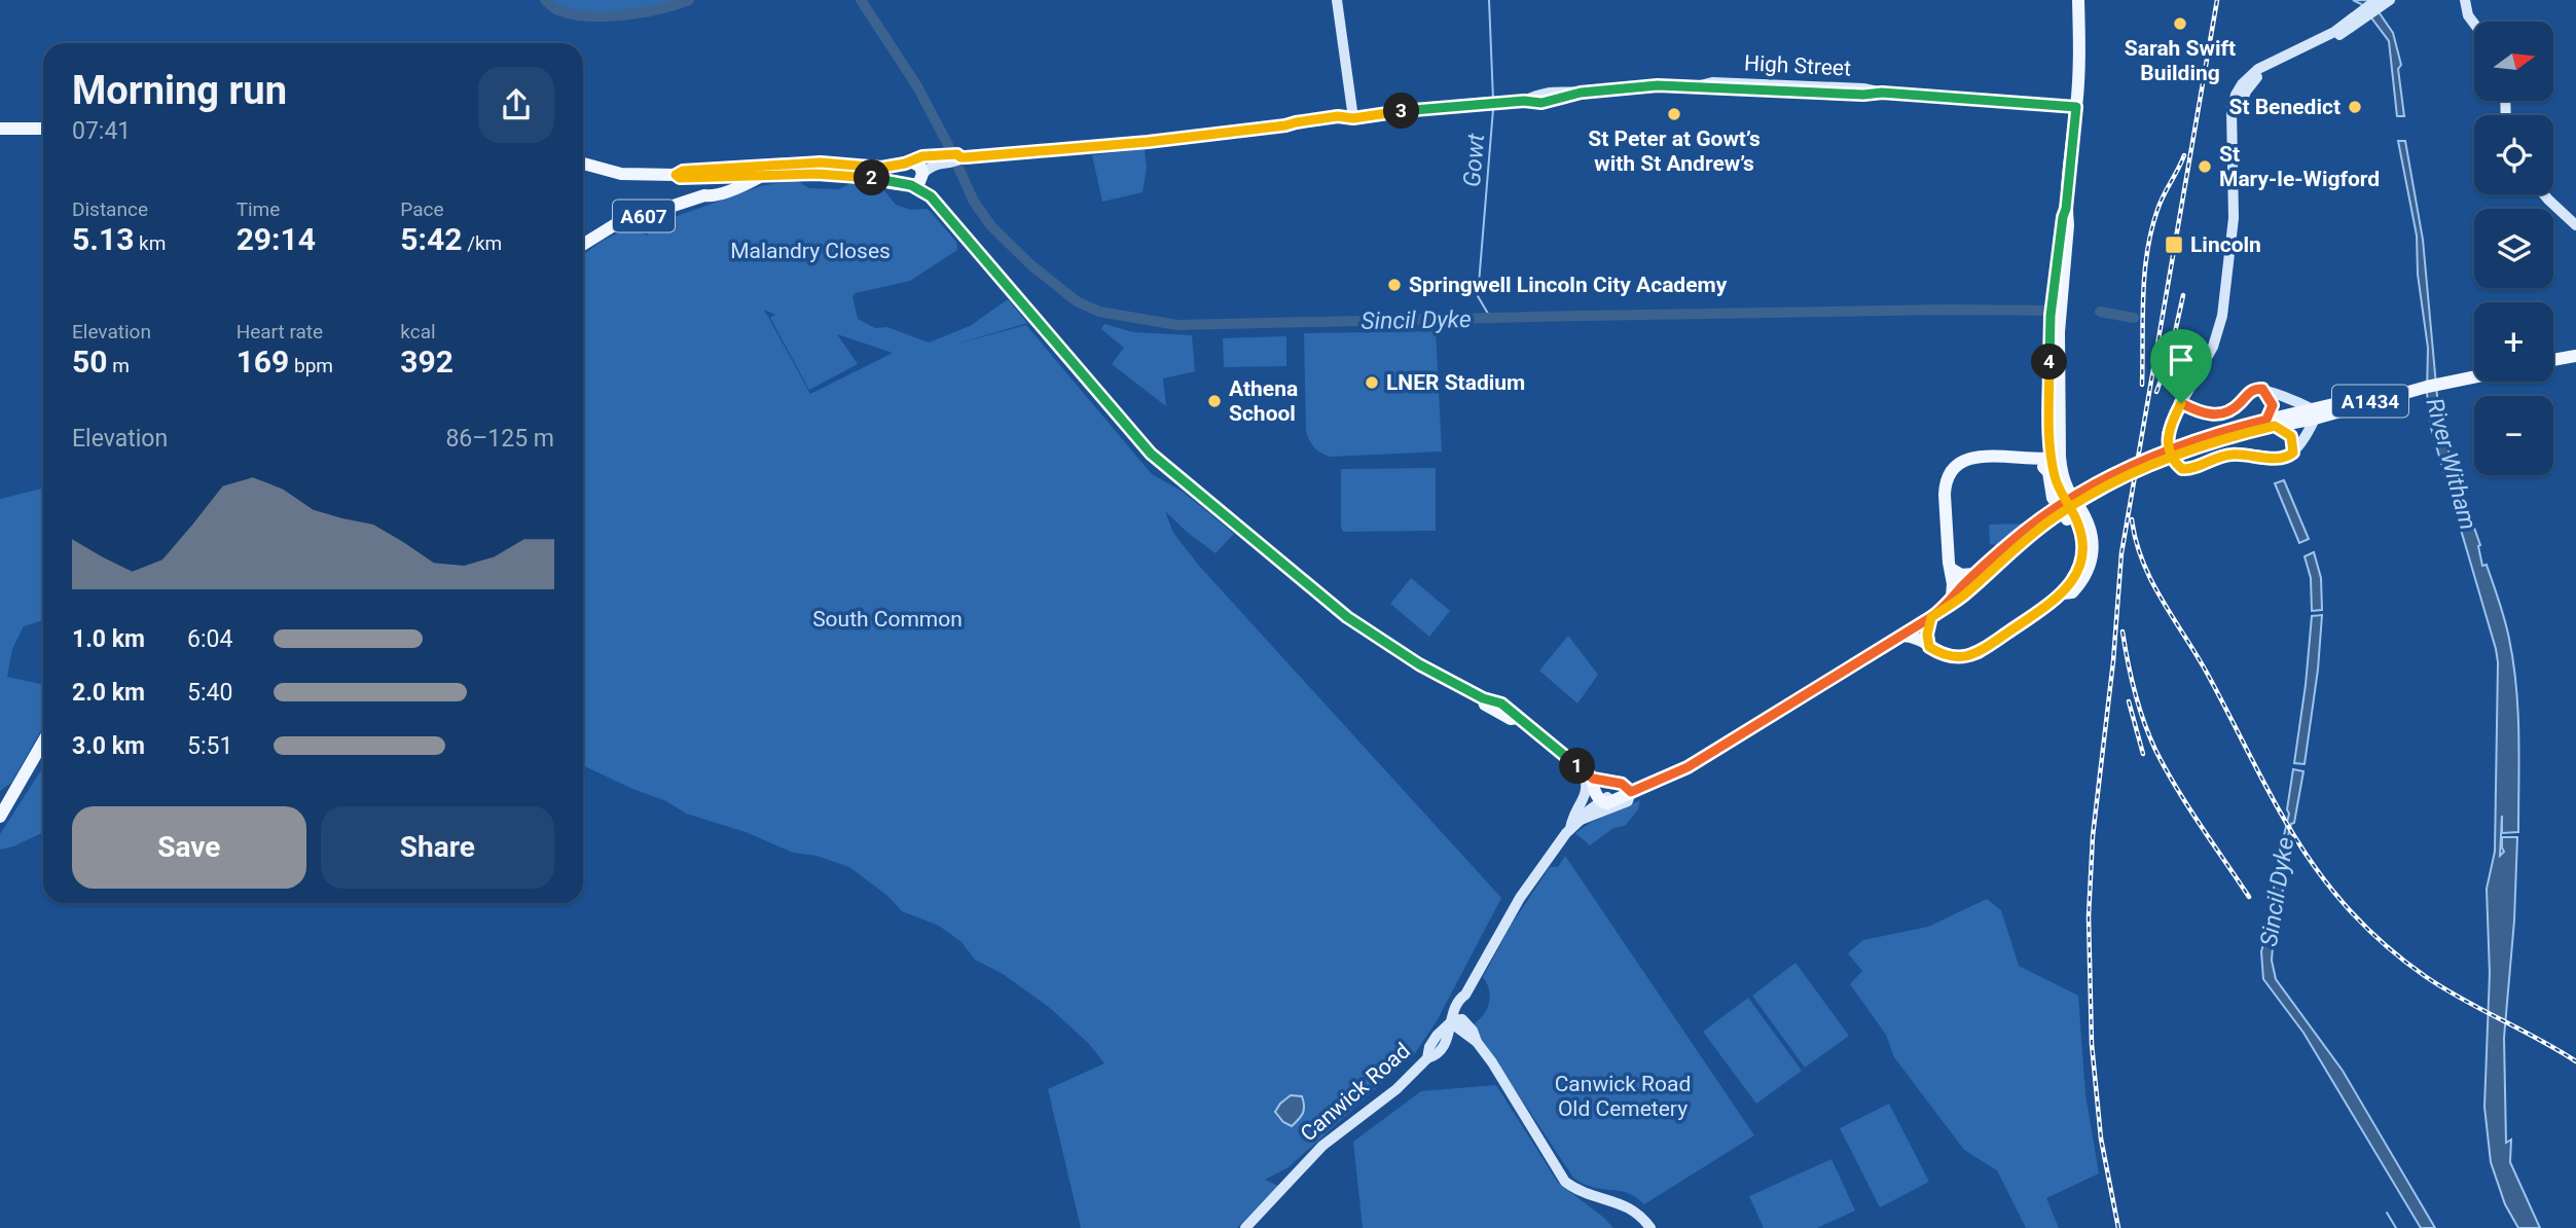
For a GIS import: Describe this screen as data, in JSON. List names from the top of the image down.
{
  "streets": {
    "main road": [
      "High Street",
      "A607",
      "A1434",
      "Canwick Road"
    ]
  },
  "crossings": [
    ["A1434", "Canwick Road"]
  ],
  "water": ["Gowt", "Sincil Dyke", "River Witham"],
  "parks": ["Malandry Closes", "South Common", "Canwick Road Old Cemetery"],
  "places": {
    "other": [
      "Sarah Swift Building",
      "St Benedict",
      "St Peter at Gowt’s with St Andrew’s",
      "St Mary-le-Wigford",
      "Springwell Lincoln City Academy",
      "LNER Stadium",
      "Athena School"
    ],
    "transit": ["Lincoln"]
  },
  "north": "right",
  "page": {
    "map_buttons": ["+", "−"],
    "heading": ["Morning run", "07:41"],
    "pins": [
      "3",
      "2",
      "4",
      "1"
    ],
    "stats": [
      ["Distance", "5.13 km"],
      ["Time", "29:14"],
      ["Pace", "5:42 /km"],
      ["Elevation", "50 m"],
      ["Heart rate", "169 bpm"],
      ["kcal", "392"]
    ],
    "chart": ["Elevation", "86–125 m"],
    "list": [
      {
        "name": "1.0 km",
        "note": "6:04"
      },
      {
        "name": "2.0 km",
        "note": "5:40"
      },
      {
        "name": "3.0 km",
        "note": "5:51"
      }
    ],
    "buttons": ["Save", "Share"]
  }
}
